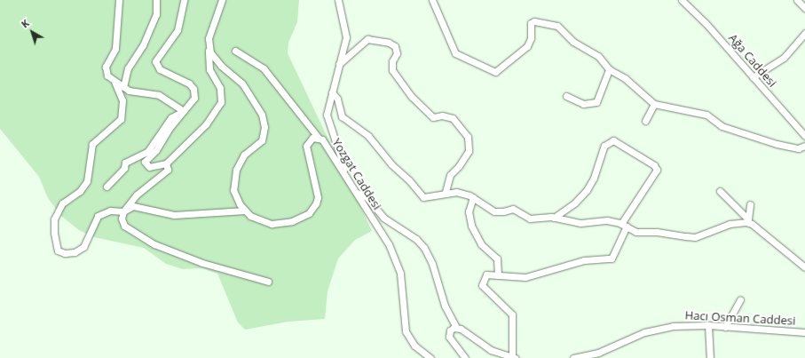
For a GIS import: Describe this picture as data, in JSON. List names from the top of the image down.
{
  "streets": {
    "street": ["Ağa Caddesi", "Yozgat Caddesi", "Hacı Osman Caddesi"]
  },
  "north": "top left"
}
